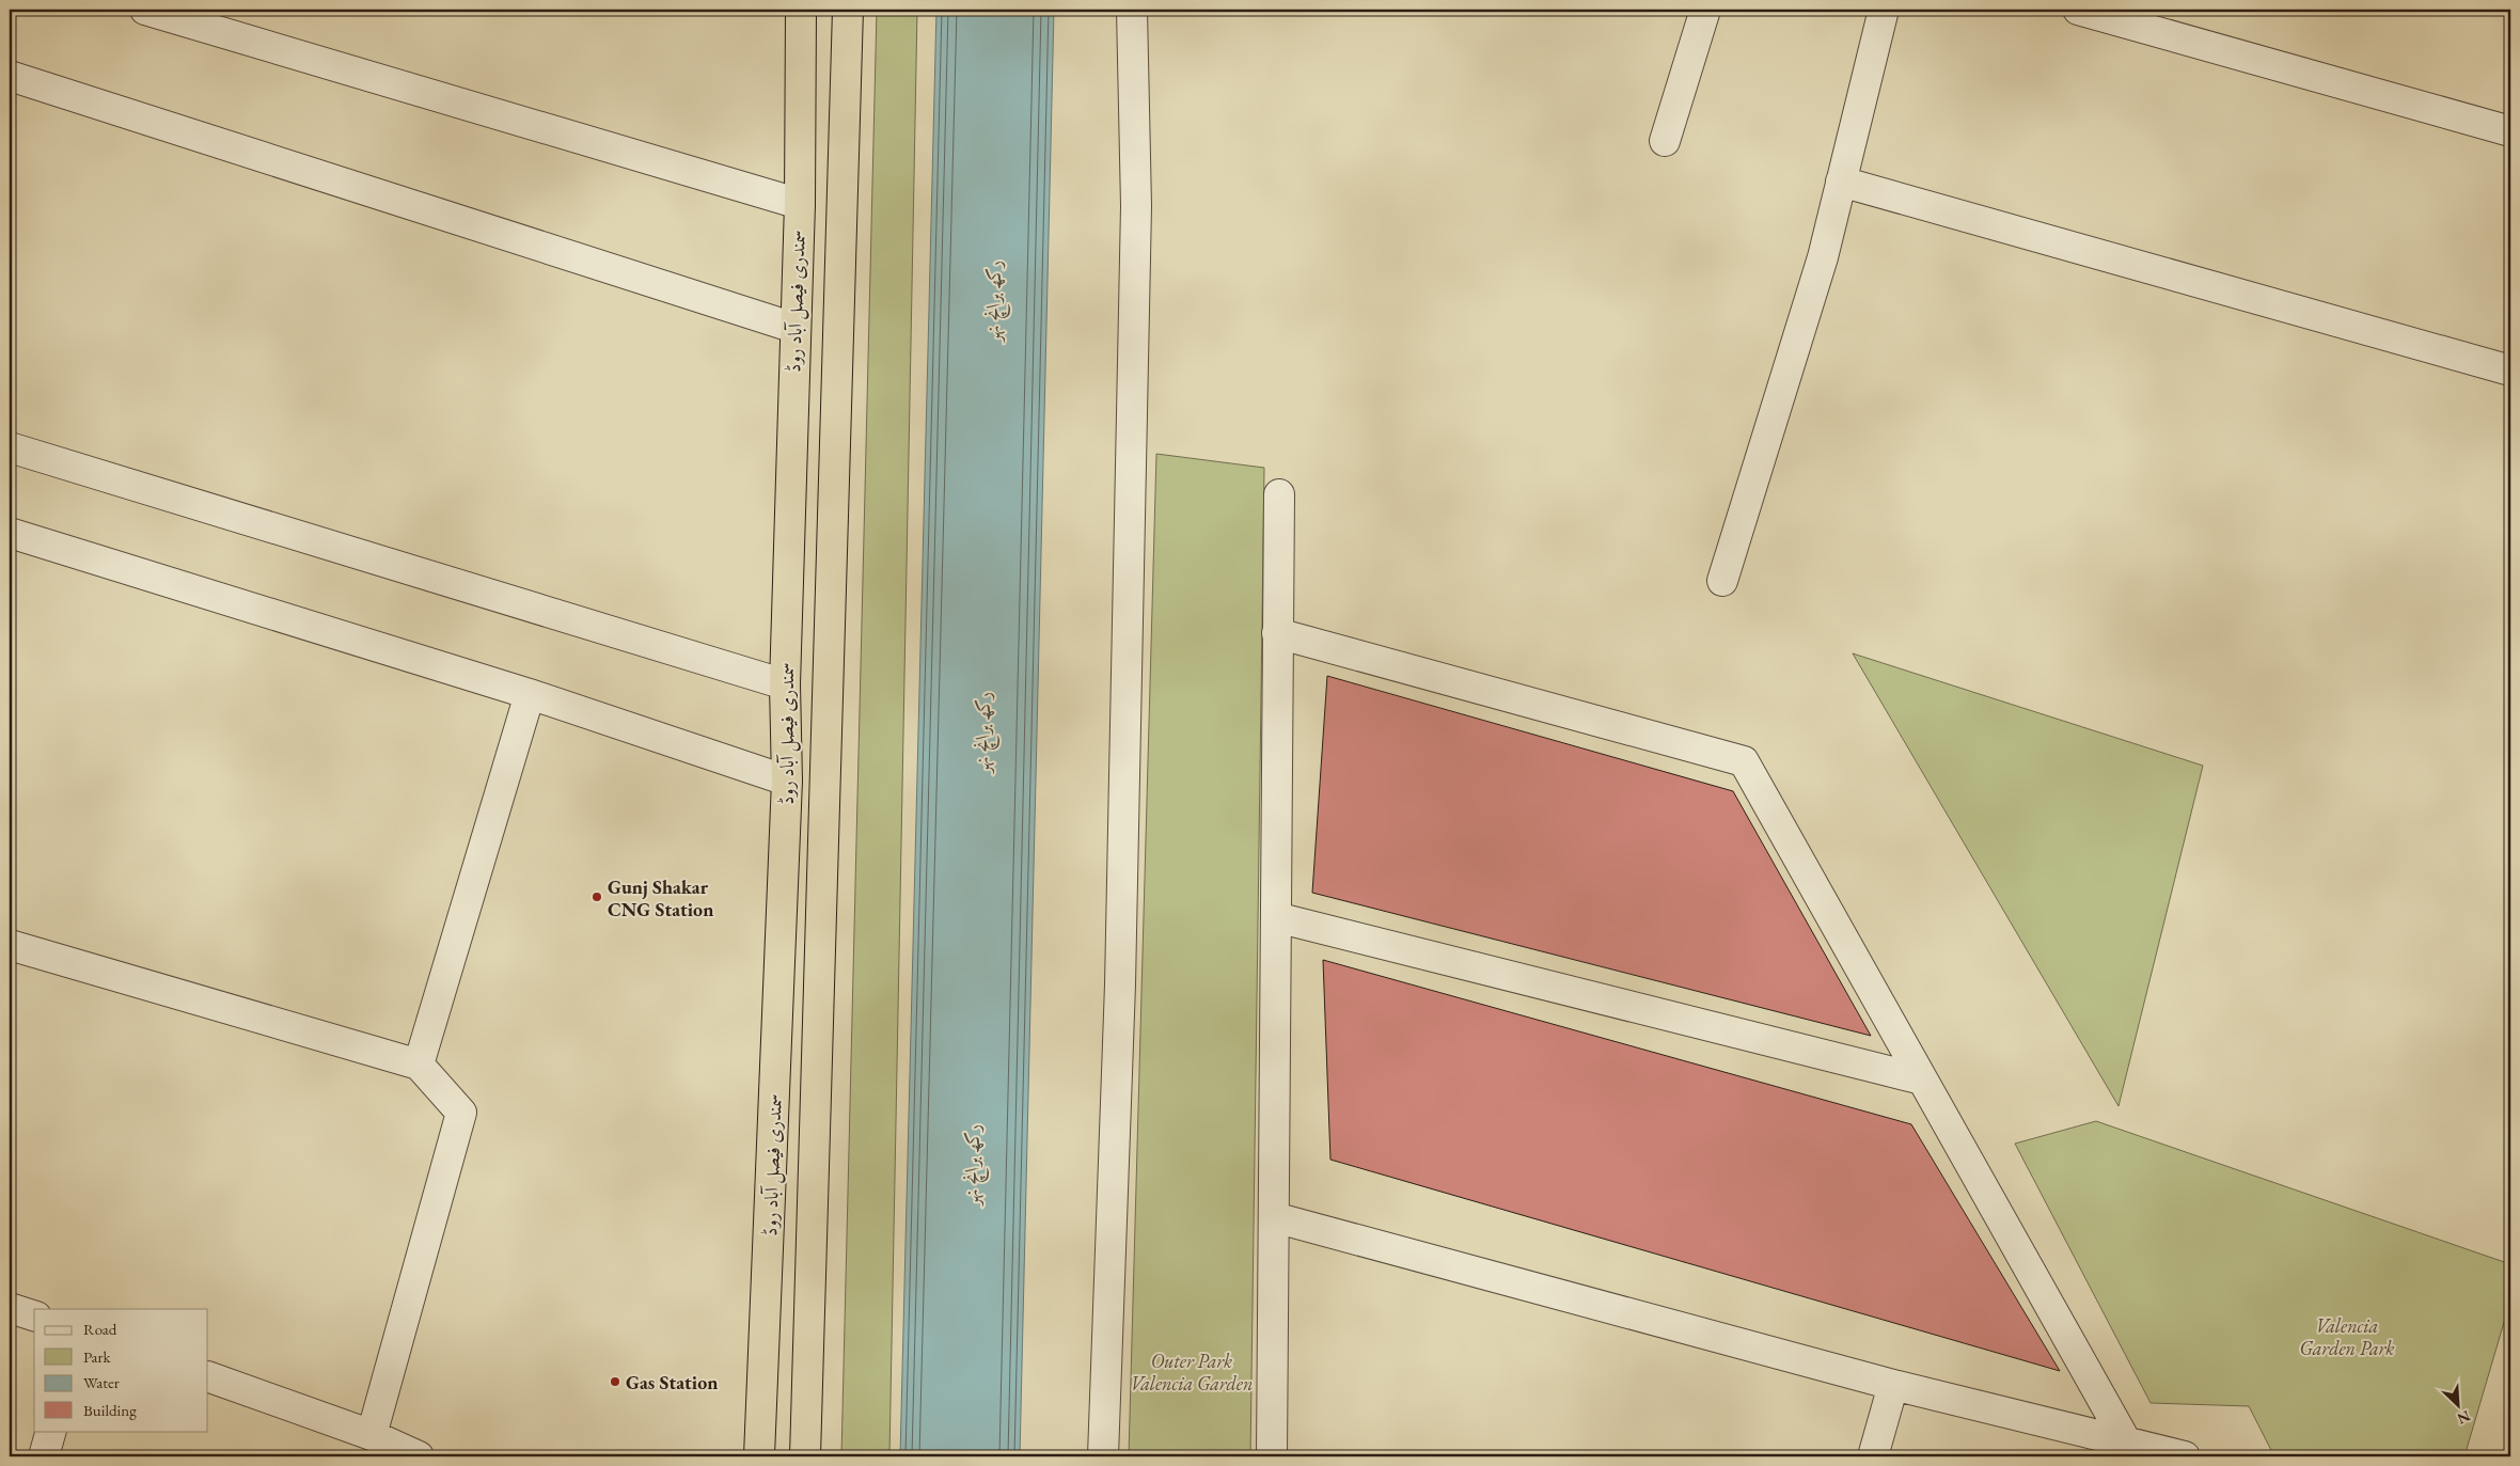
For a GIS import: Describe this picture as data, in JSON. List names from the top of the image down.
{
  "streets": {
    "highway": ["سمندری فیصل آباد روڈ"]
  },
  "water": ["رکھ برانچ نہر"],
  "parks": ["Valencia Garden Park", "Outer Park Valencia Garden"],
  "places": ["Gunj Shakar CNG Station", "Gas Station"],
  "legend": [
    "Road",
    "Park",
    "Water",
    "Building"
  ],
  "north": "bottom right"
}
